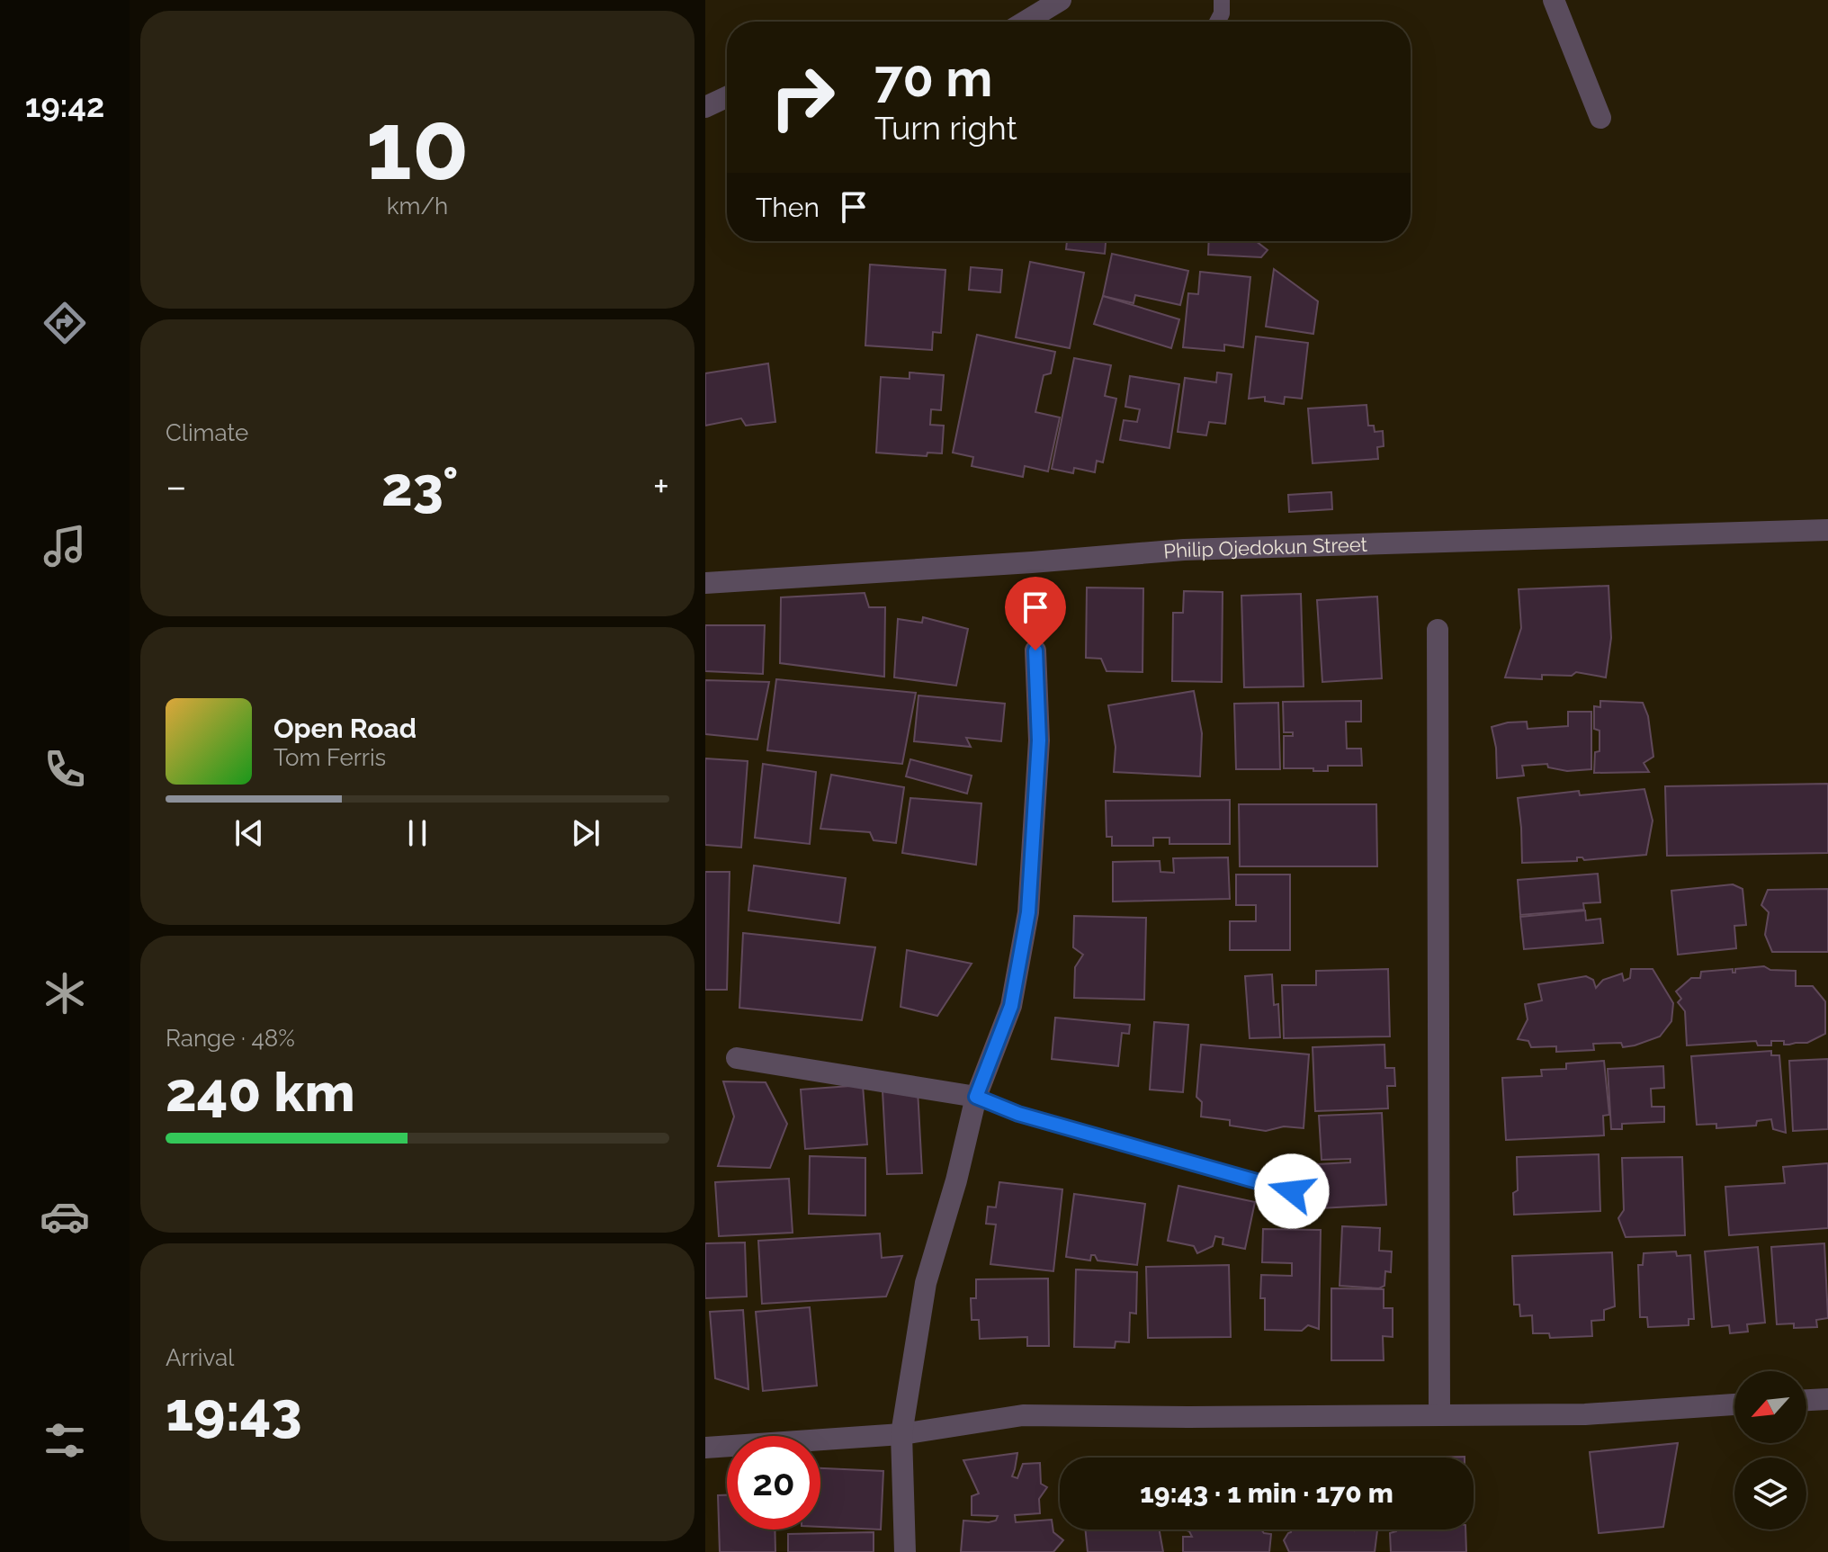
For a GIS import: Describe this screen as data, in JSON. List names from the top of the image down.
{
  "streets": {
    "street": ["Philip Ojedokun Street"]
  },
  "north": "bottom left",
  "page": {
    "tabs": "19:42",
    "tile": [
      ["10", "km/h"],
      "Climate",
      ["Range · 48%", "240 km"],
      ["Arrival", "19:43"]
    ],
    "turn": ["70 m", "Turn right"],
    "then": "Then",
    "heat": ["−", "23°", "+"],
    "song": ["Open Road", "Tom Ferris"],
    "limit": "20",
    "trip": "19:43 · 1 min · 170 m"
  }
}
